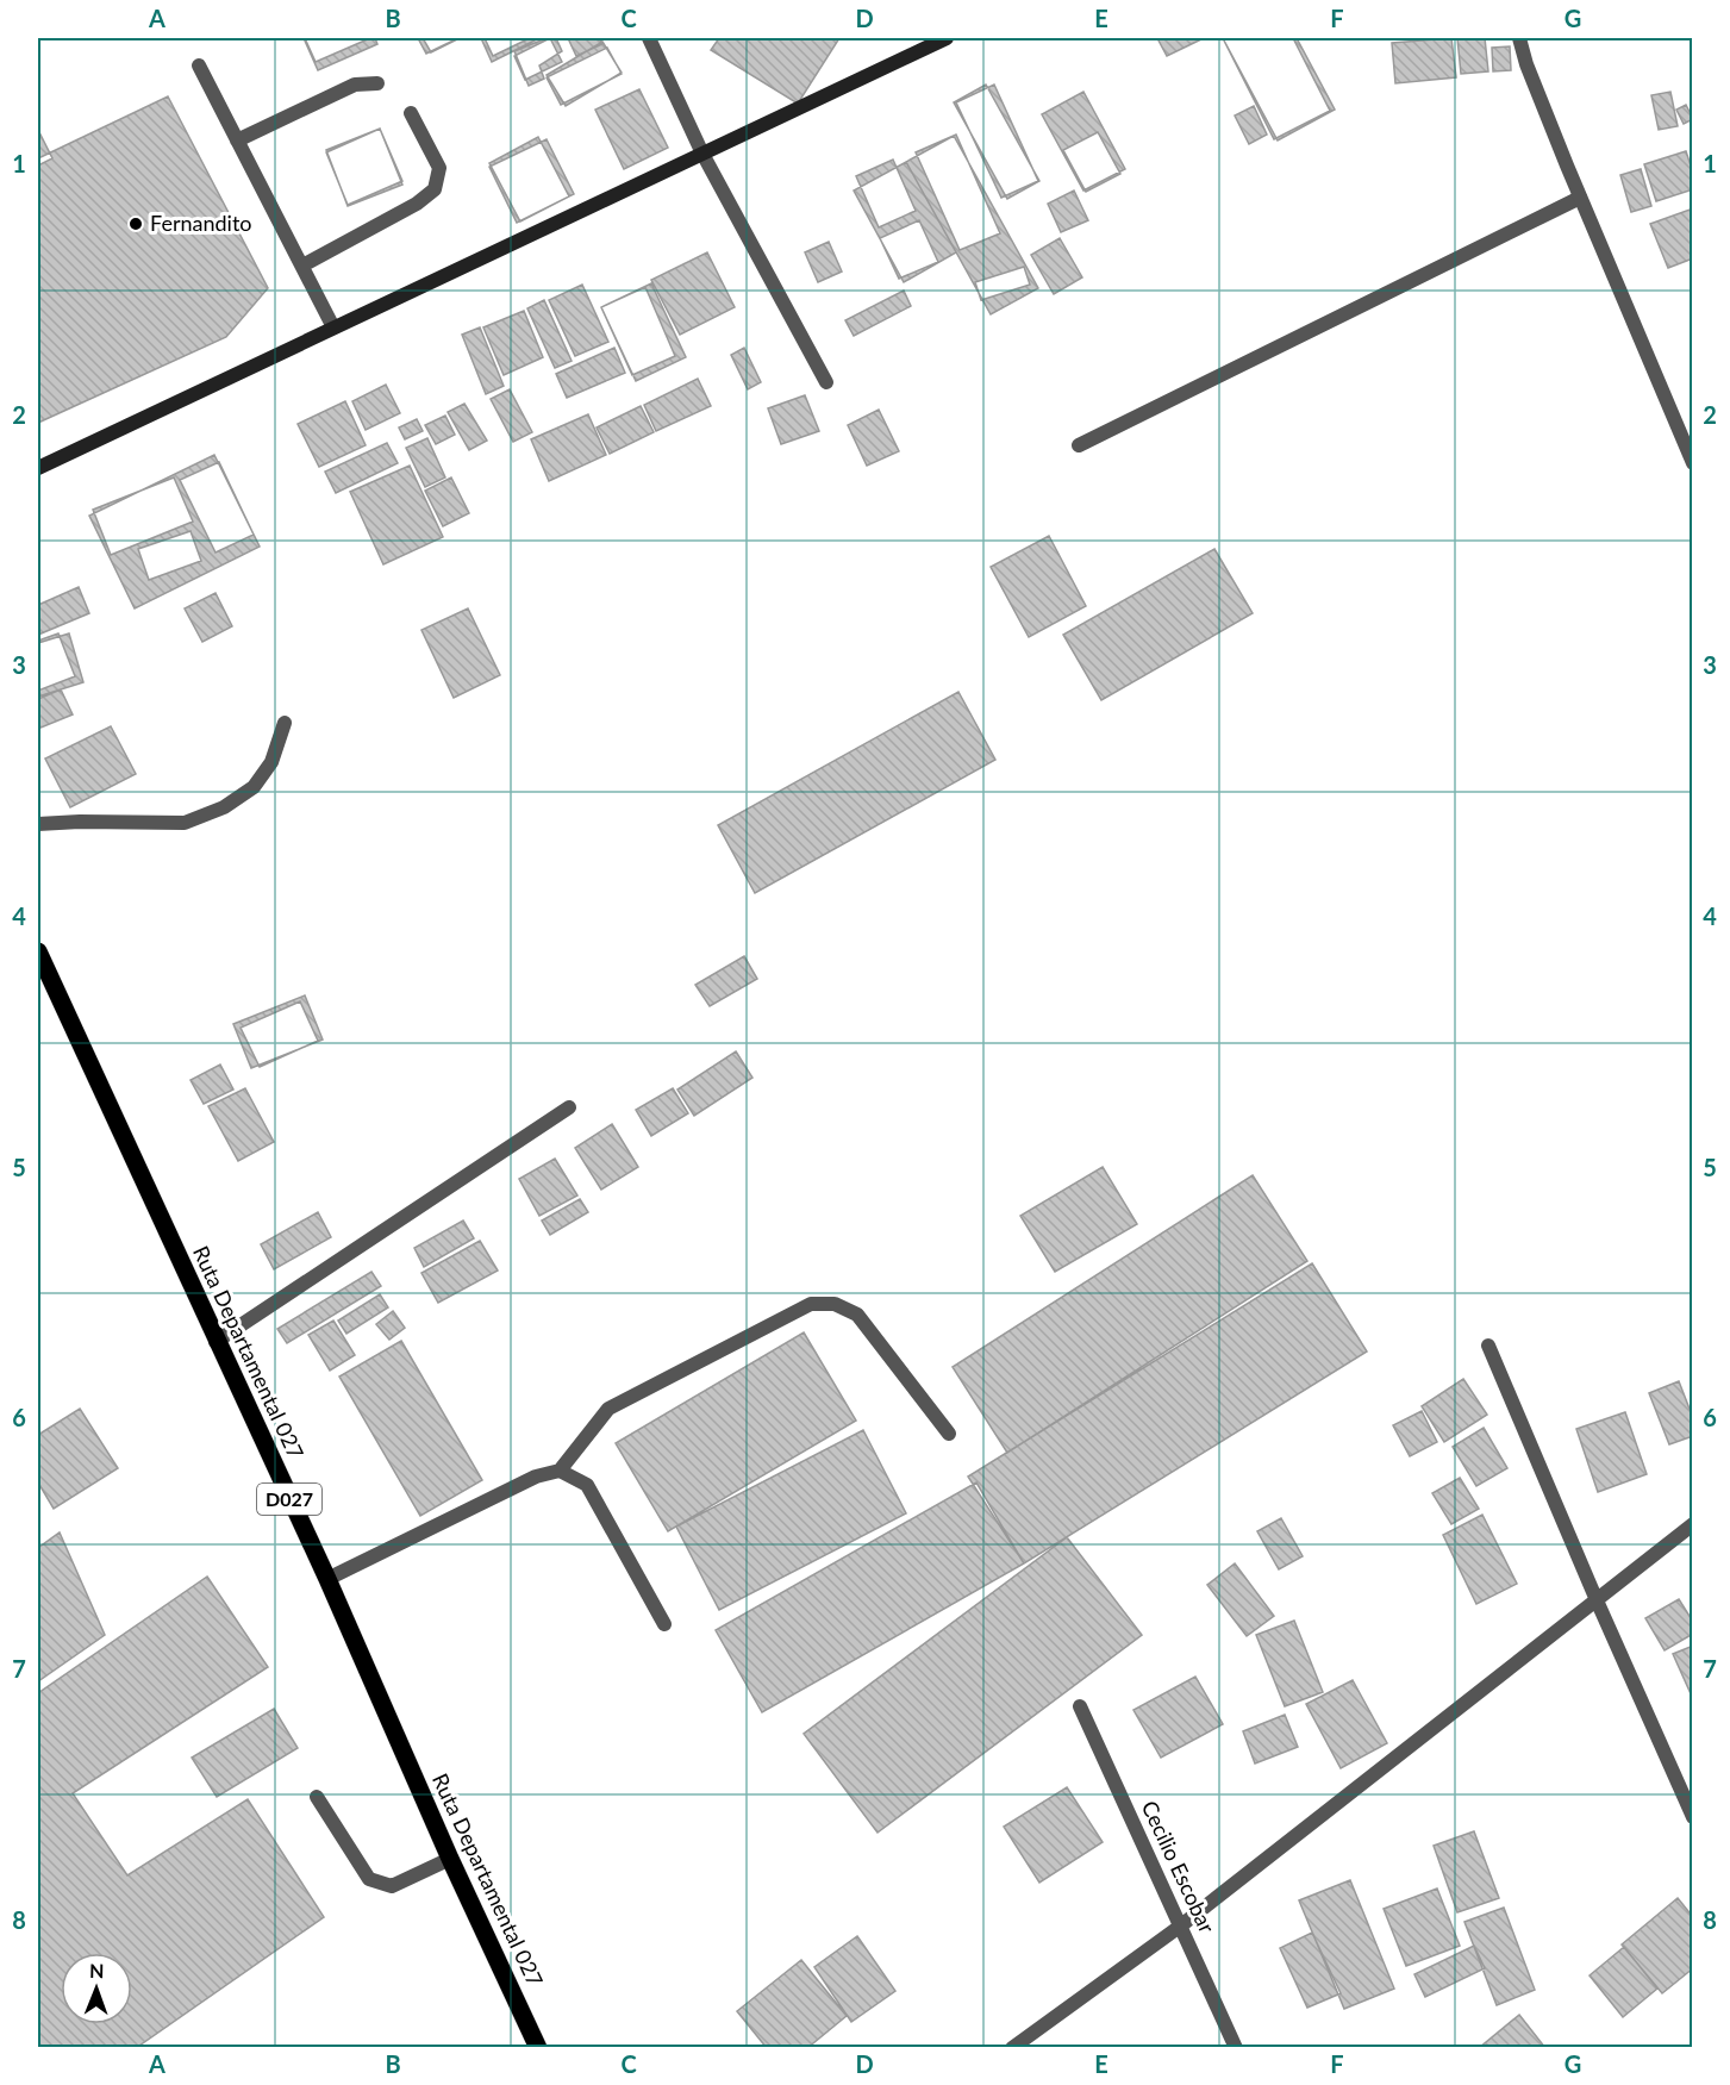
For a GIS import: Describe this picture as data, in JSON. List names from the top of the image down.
{
  "streets": {
    "main road": ["Ruta Departamental 027", "D027"],
    "street": ["Cecilio Escobar"]
  },
  "places": ["Fernandito"],
  "north": "top",
  "grid": {
    "columns": [
      "A",
      "B",
      "C",
      "D",
      "E",
      "F",
      "G"
    ],
    "rows": [
      "1",
      "2",
      "3",
      "4",
      "5",
      "6",
      "7",
      "8"
    ]
  }
}
